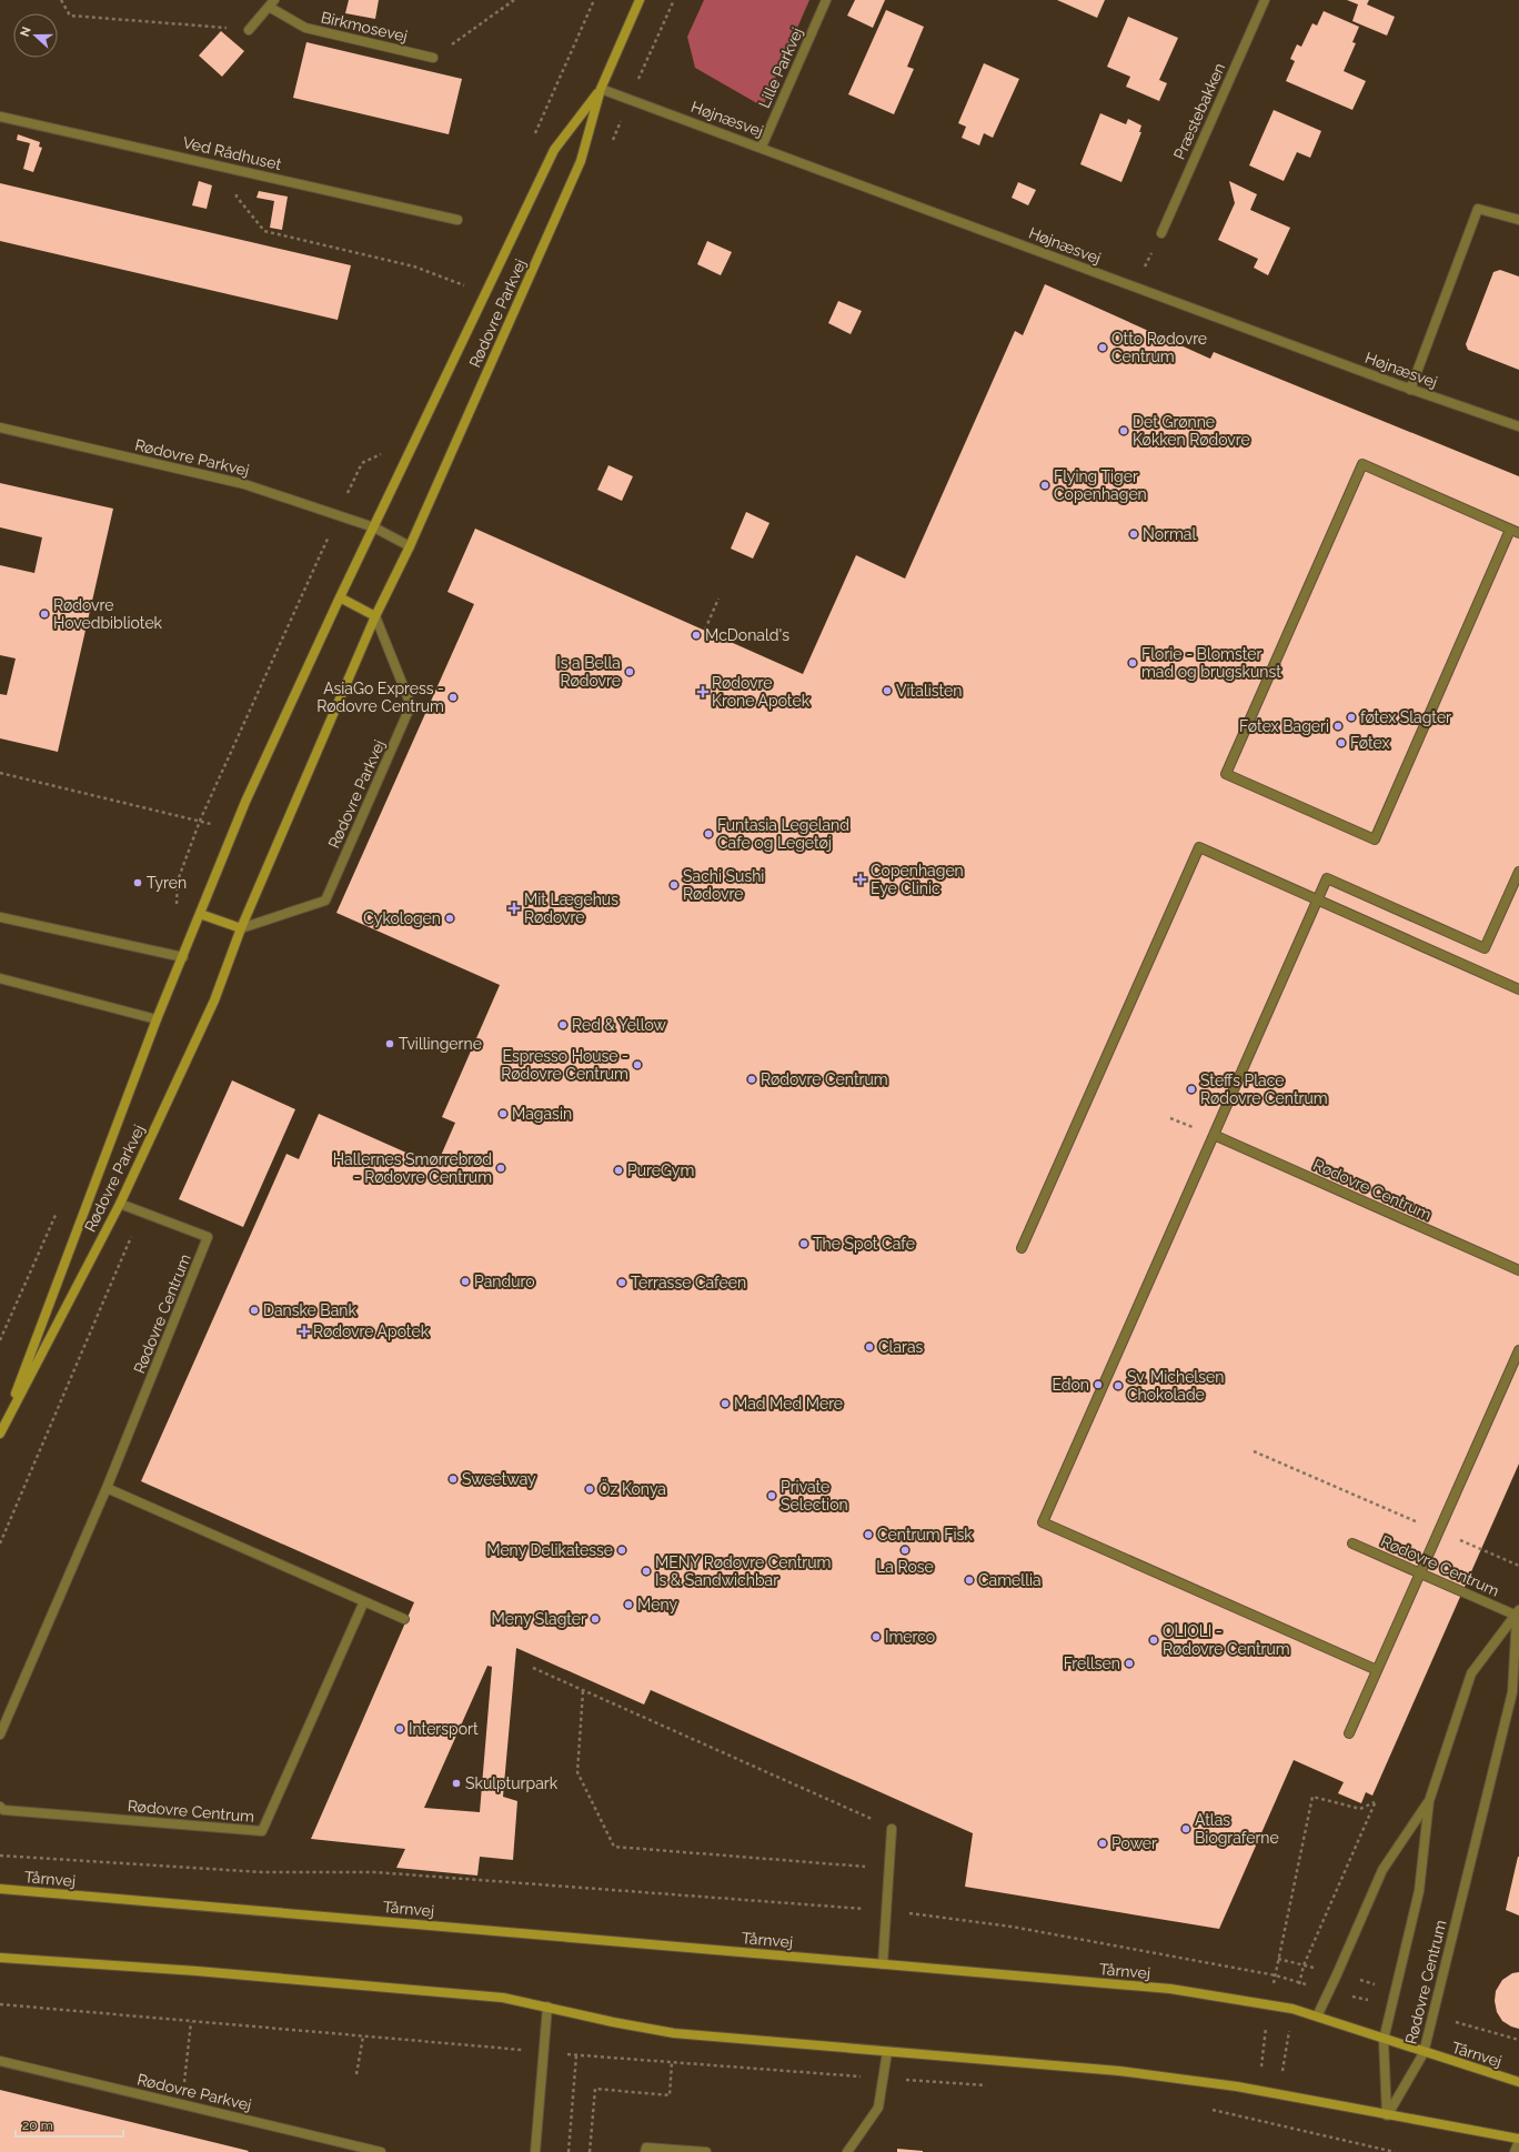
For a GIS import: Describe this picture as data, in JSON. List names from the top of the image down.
{
  "streets": {
    "street": [
      "Birkmosevej",
      "Lille Parkvej",
      "Præstebakken",
      "Højnæsvej",
      "Ved Rådhuset",
      "Rødovre Parkvej",
      "Rødovre Centrum",
      "Tårnvej"
    ]
  },
  "crossings": [
    ["Lille Parkvej", "Højnæsvej"],
    ["Højnæsvej", "Rødovre Parkvej"],
    ["Rødovre Parkvej", "Rødovre Centrum"],
    ["Rødovre Centrum", "Tårnvej"]
  ],
  "places": {
    "other": [
      "Otto Rødovre Centrum",
      "Det Grønne Køkken Rødovre",
      "Flying Tiger Copenhagen",
      "Normal",
      "Rødovre Hovedbibliotek",
      "McDonald's",
      "Florie - Blomster mad og brugskunst",
      "Is a Bella Rødovre",
      "Vitalisten",
      "AsiaGo Express - Rødovre Centrum",
      "føtex Slagter",
      "Føtex Bageri",
      "Føtex",
      "Funtasia Legeland Cafe og Legetøj",
      "Tyren",
      "Sachi Sushi Rødovre",
      "Cykologen",
      "Red & Yellow",
      "Tvillingerne",
      "Espresso House - Rødovre Centrum",
      "Rødovre Centrum",
      "Steffs Place Rødovre Centrum",
      "Magasin",
      "Hallernes Smørrebrød - Rødovre Centrum",
      "PureGym",
      "The Spot Cafe",
      "Panduro",
      "Terrasse Cafeen",
      "Danske Bank",
      "Claras",
      "Edon",
      "Sv. Michelsen Chokolade",
      "Mad Med Mere",
      "Sweetway",
      "Öz Konya",
      "Private Selection",
      "Centrum Fisk",
      "Meny Delikatesse",
      "La Rose",
      "MENY Rødovre Centrum Is & Sandwichbar",
      "Camellia",
      "Meny",
      "Meny Slagter",
      "Imerco",
      "OLIOLI - Rødovre Centrum",
      "Frellsen",
      "Intersport",
      "Skulpturpark",
      "Atlas Biograferne",
      "Power"
    ],
    "health": [
      "Rødovre Krone Apotek",
      "Copenhagen Eye Clinic",
      "Mit Lægehus Rødovre",
      "Rødovre Apotek"
    ]
  },
  "scale_bar": "20 m",
  "north": "left"
}
